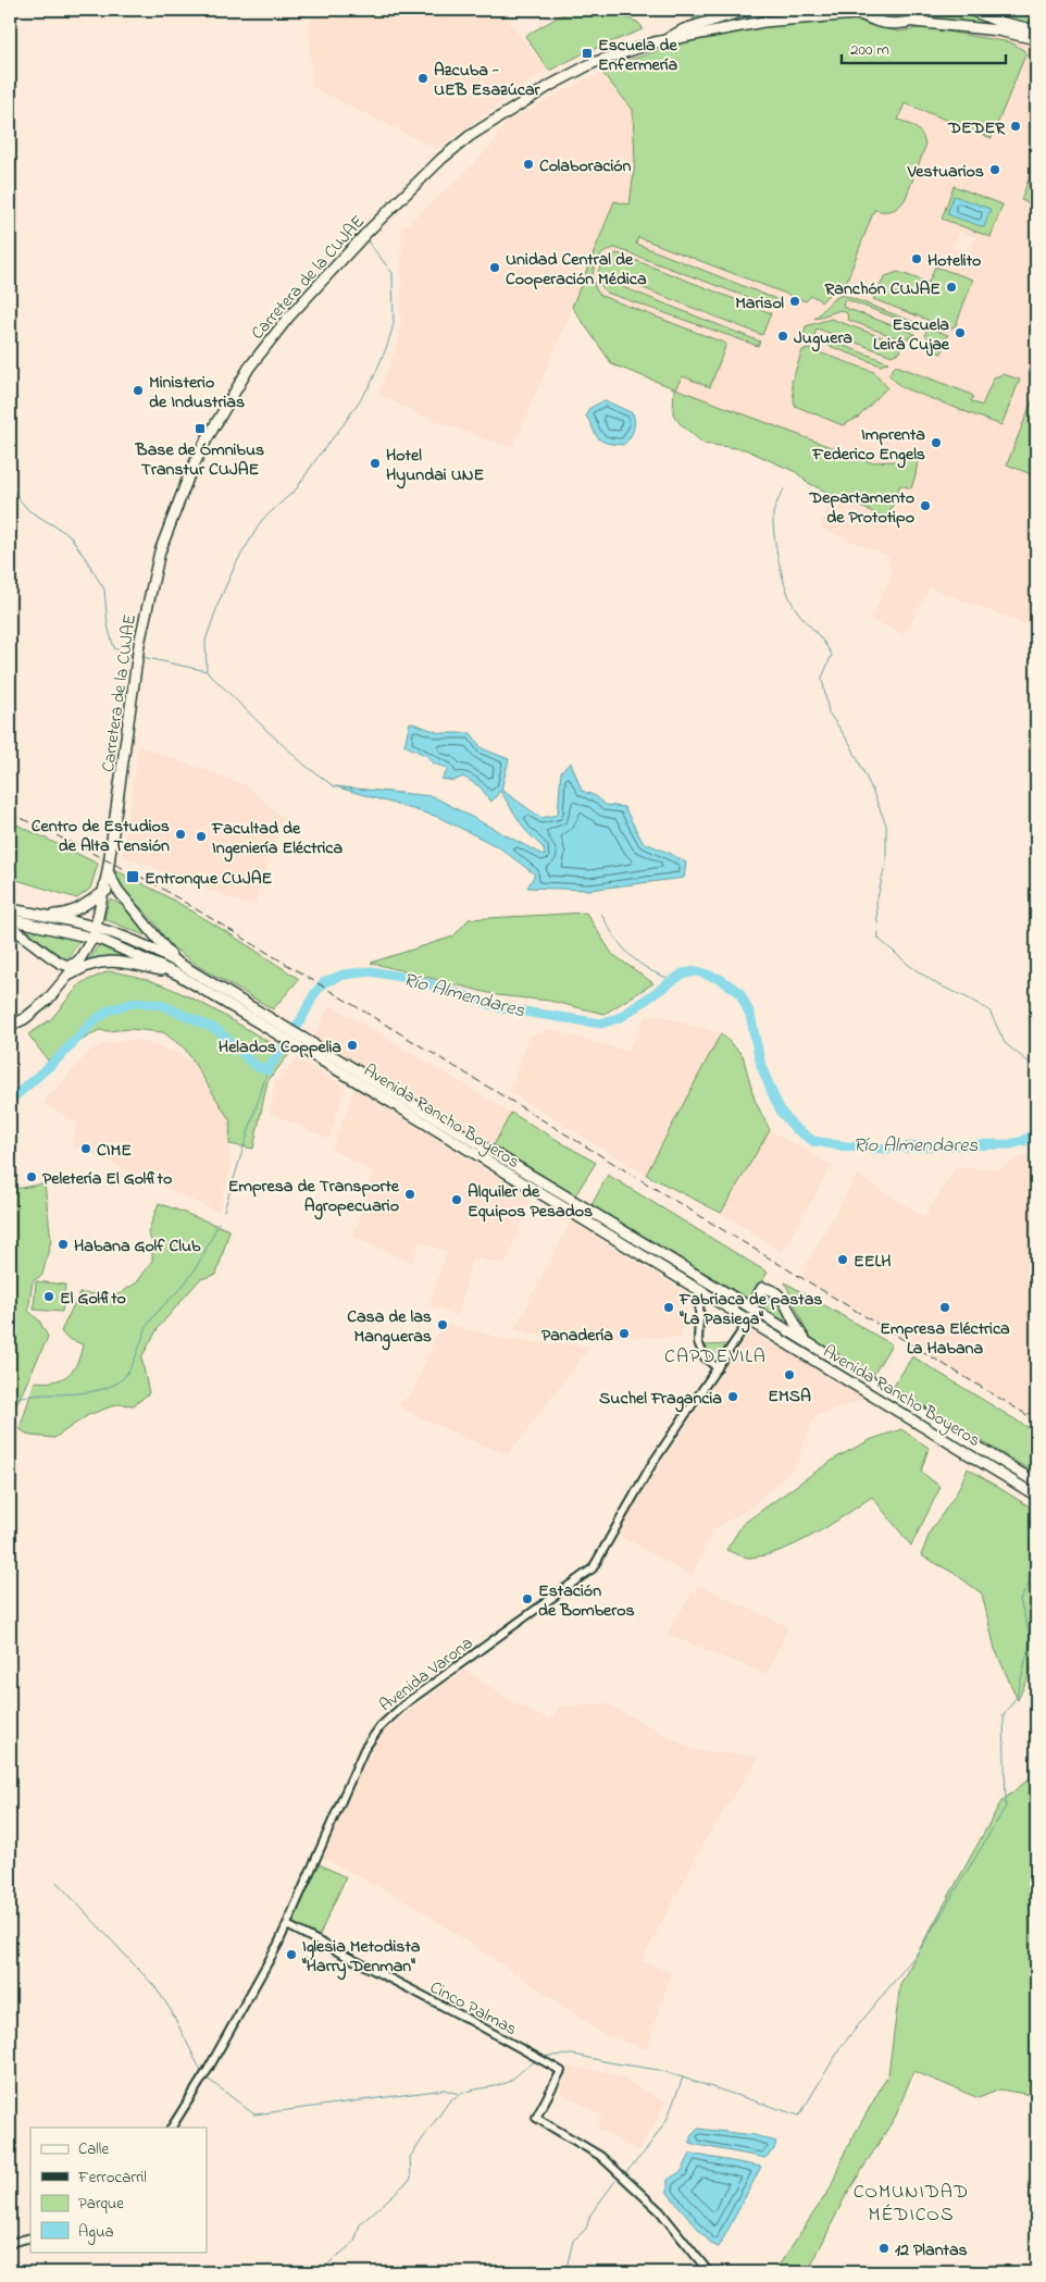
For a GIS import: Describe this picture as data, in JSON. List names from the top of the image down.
{
  "streets": {
    "highway": ["Carretera de la CUJAE", "Avenida Rancho Boyeros"],
    "street": ["Avenida Varona", "Cinco Palmas"]
  },
  "crossings": [
    ["Carretera de la CUJAE", "Avenida Rancho Boyeros"],
    ["Avenida Rancho Boyeros", "Avenida Varona"],
    ["Avenida Varona", "Cinco Palmas"]
  ],
  "districts": ["CAPDEVILA", "COMUNIDAD MÉDICOS"],
  "water": ["Río Almendares"],
  "places": {
    "transit": ["Escuela de Enfermería", "Base de Ómnibus Transtur CUJAE", "Entronque CUJAE"],
    "other": [
      "Azcuba - UEB Esazúcar",
      "DEDER",
      "Colaboración",
      "Vestuarios",
      "Hotelito",
      "Unidad Central de Cooperación Médica",
      "Ranchón CUJAE",
      "Marisol",
      "Escuela Leirá Cujae",
      "Juguera",
      "Ministerio de Industrias",
      "Imprenta Federico Engels",
      "Hotel Hyundai UNE",
      "Departamento de Prototipo",
      "Centro de Estudios de Alta Tensión",
      "Facultad de Ingeniería Eléctrica",
      "Helados Coppelia",
      "CIME",
      "Peletería El Golfito",
      "Empresa de Transporte Agropecuario",
      "Alquiler de Equipos Pesados",
      "Habana Golf Club",
      "EELH",
      "El Golfito",
      "Fabriaca de pastas \"La Pasiega\"",
      "Empresa Eléctrica La Habana",
      "Casa de las Mangueras",
      "Panadería",
      "EMSA",
      "Suchel Fragancia",
      "Estación de Bomberos",
      "Iglesia Metodista \"Harry Denman\"",
      "12 Plantas"
    ]
  },
  "legend": [
    "Calle",
    "Ferrocarril",
    "Parque",
    "Agua"
  ],
  "scale_bar": "200 m"
}
